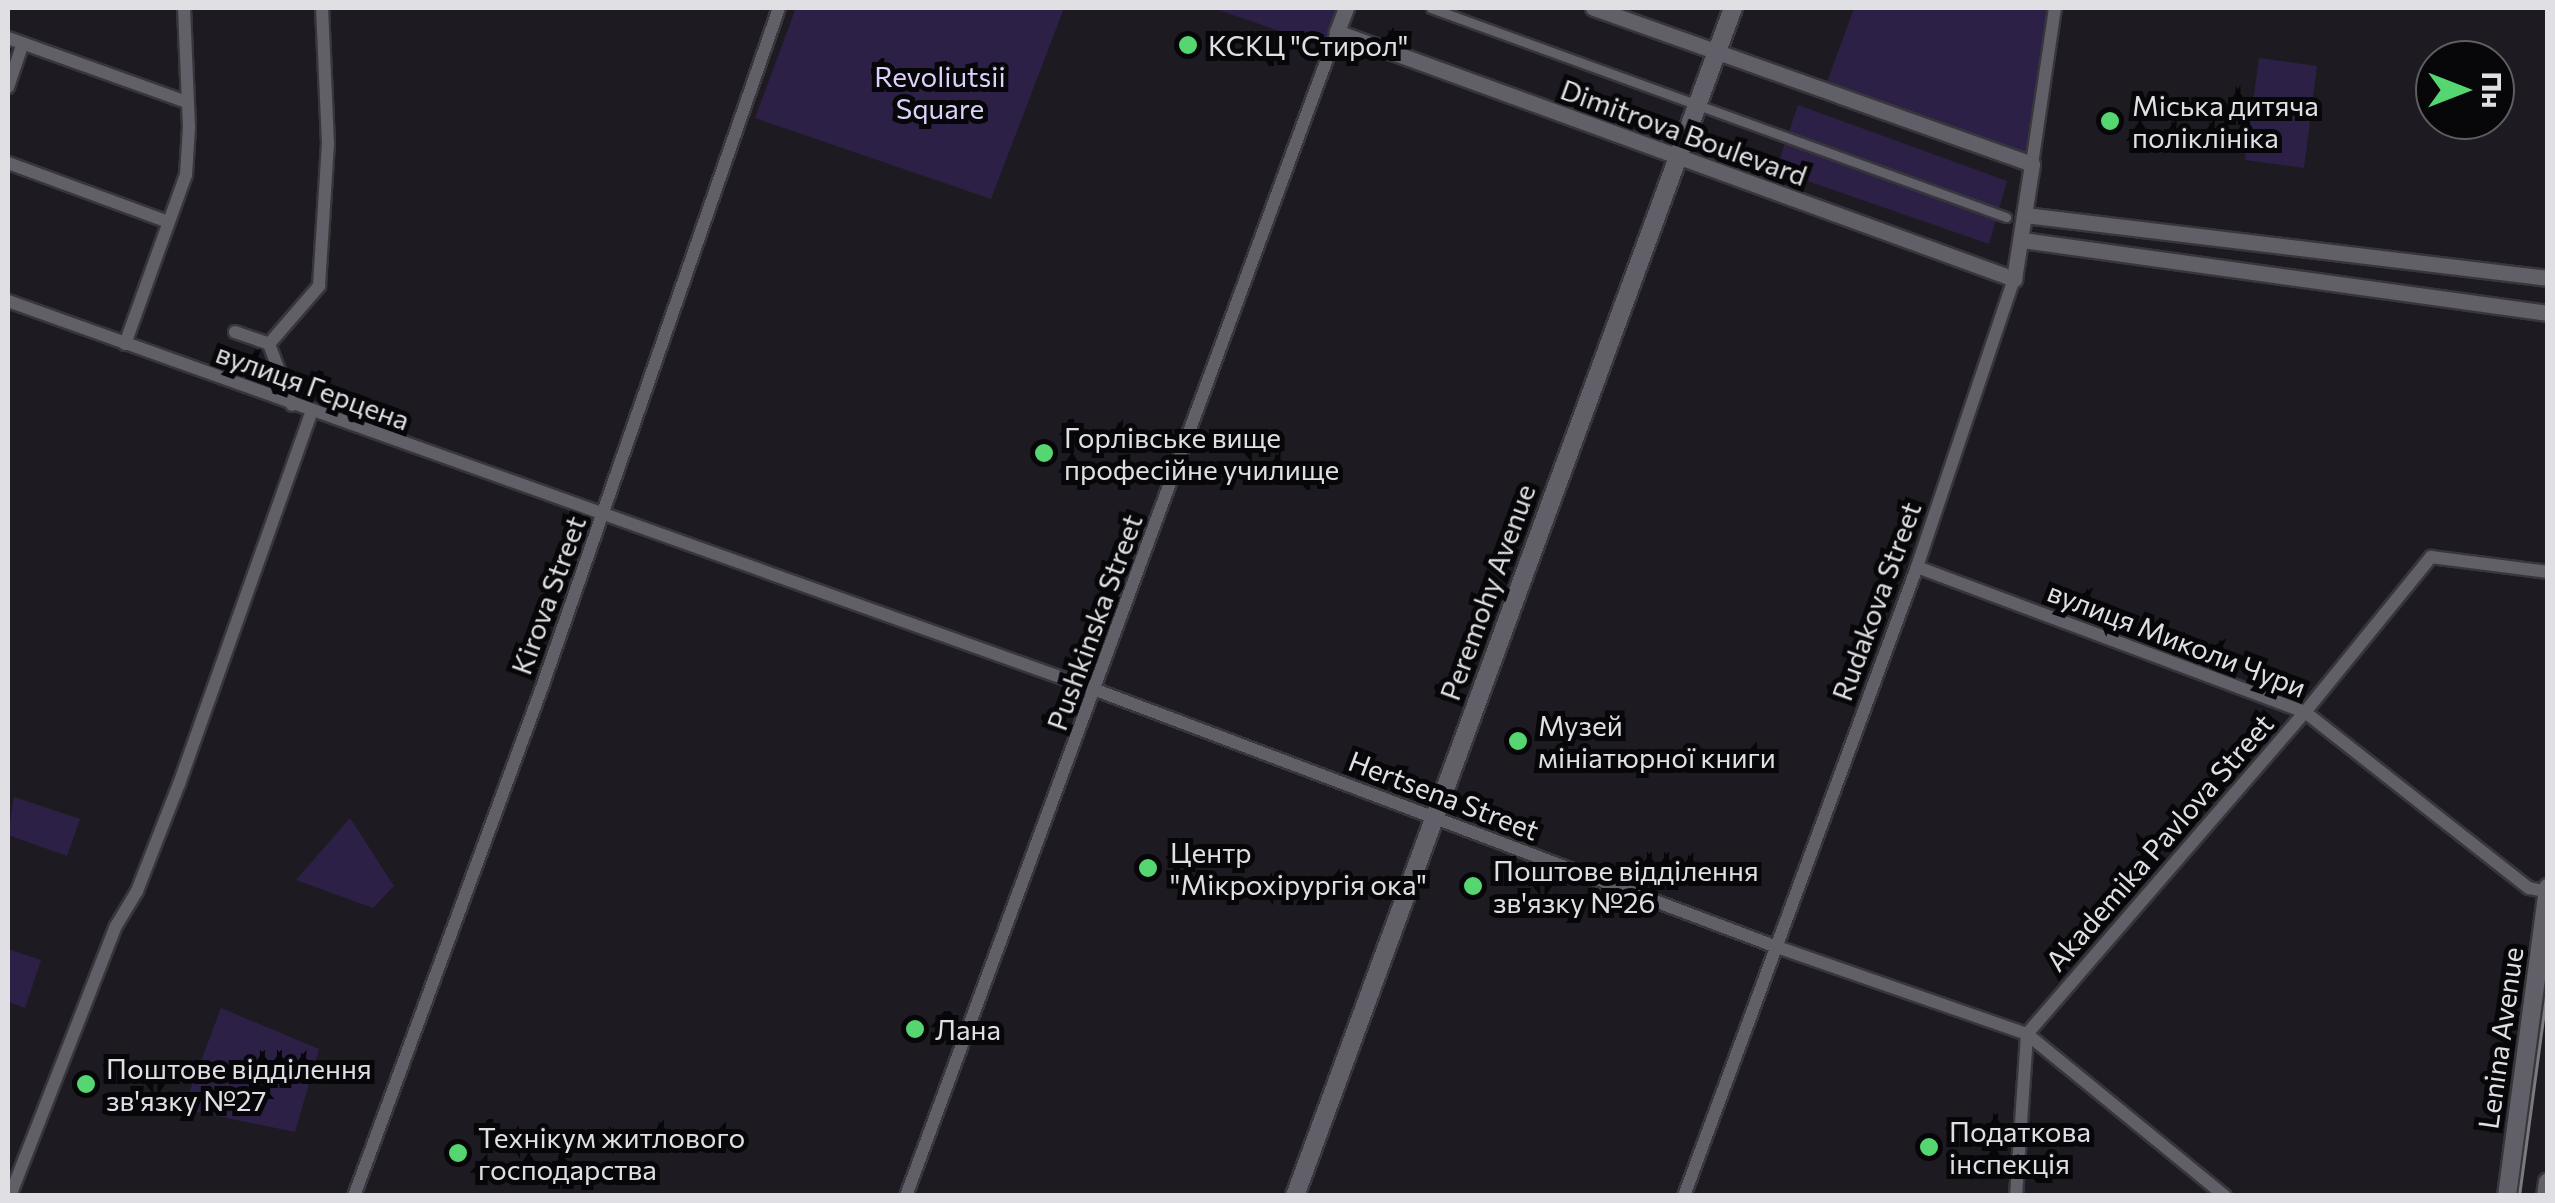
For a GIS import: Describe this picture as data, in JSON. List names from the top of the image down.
{
  "streets": {
    "main road": ["Peremohy Avenue", "Lenina Avenue"],
    "street": [
      "Dimitrova Boulevard",
      "вулиця Герцена",
      "Kirova Street",
      "Rudakova Street",
      "Pushkinska Street",
      "вулиця Миколи Чури",
      "Hertsena Street",
      "Akademika Pavlova Street"
    ]
  },
  "crossings": [
    ["Dimitrova Boulevard", "Peremohy Avenue"],
    ["Dimitrova Boulevard", "Rudakova Street"],
    ["Dimitrova Boulevard", "Pushkinska Street"],
    ["вулиця Герцена", "Kirova Street"],
    ["вулиця Герцена", "Hertsena Street"],
    ["Peremohy Avenue", "Hertsena Street"],
    ["Kirova Street", "Hertsena Street"],
    ["Rudakova Street", "вулиця Миколи Чури"],
    ["Rudakova Street", "Hertsena Street"],
    ["Pushkinska Street", "Hertsena Street"],
    ["вулиця Миколи Чури", "Akademika Pavlova Street"],
    ["вулиця Миколи Чури", "Lenina Avenue"],
    ["Hertsena Street", "Akademika Pavlova Street"]
  ],
  "parks": ["Revoliutsii Square"],
  "places": [
    "КСКЦ \"Стирол\"",
    "Міська дитяча поліклініка",
    "Горлівське вище професійне училище",
    "Музей мініатюрної книги",
    "Центр \"Мікрохірургія ока\"",
    "Поштове відділення зв'язку №26",
    "Лана",
    "Поштове відділення зв'язку №27",
    "Податкова інспекція",
    "Технікум житлового господарства"
  ],
  "north": "right"
}
